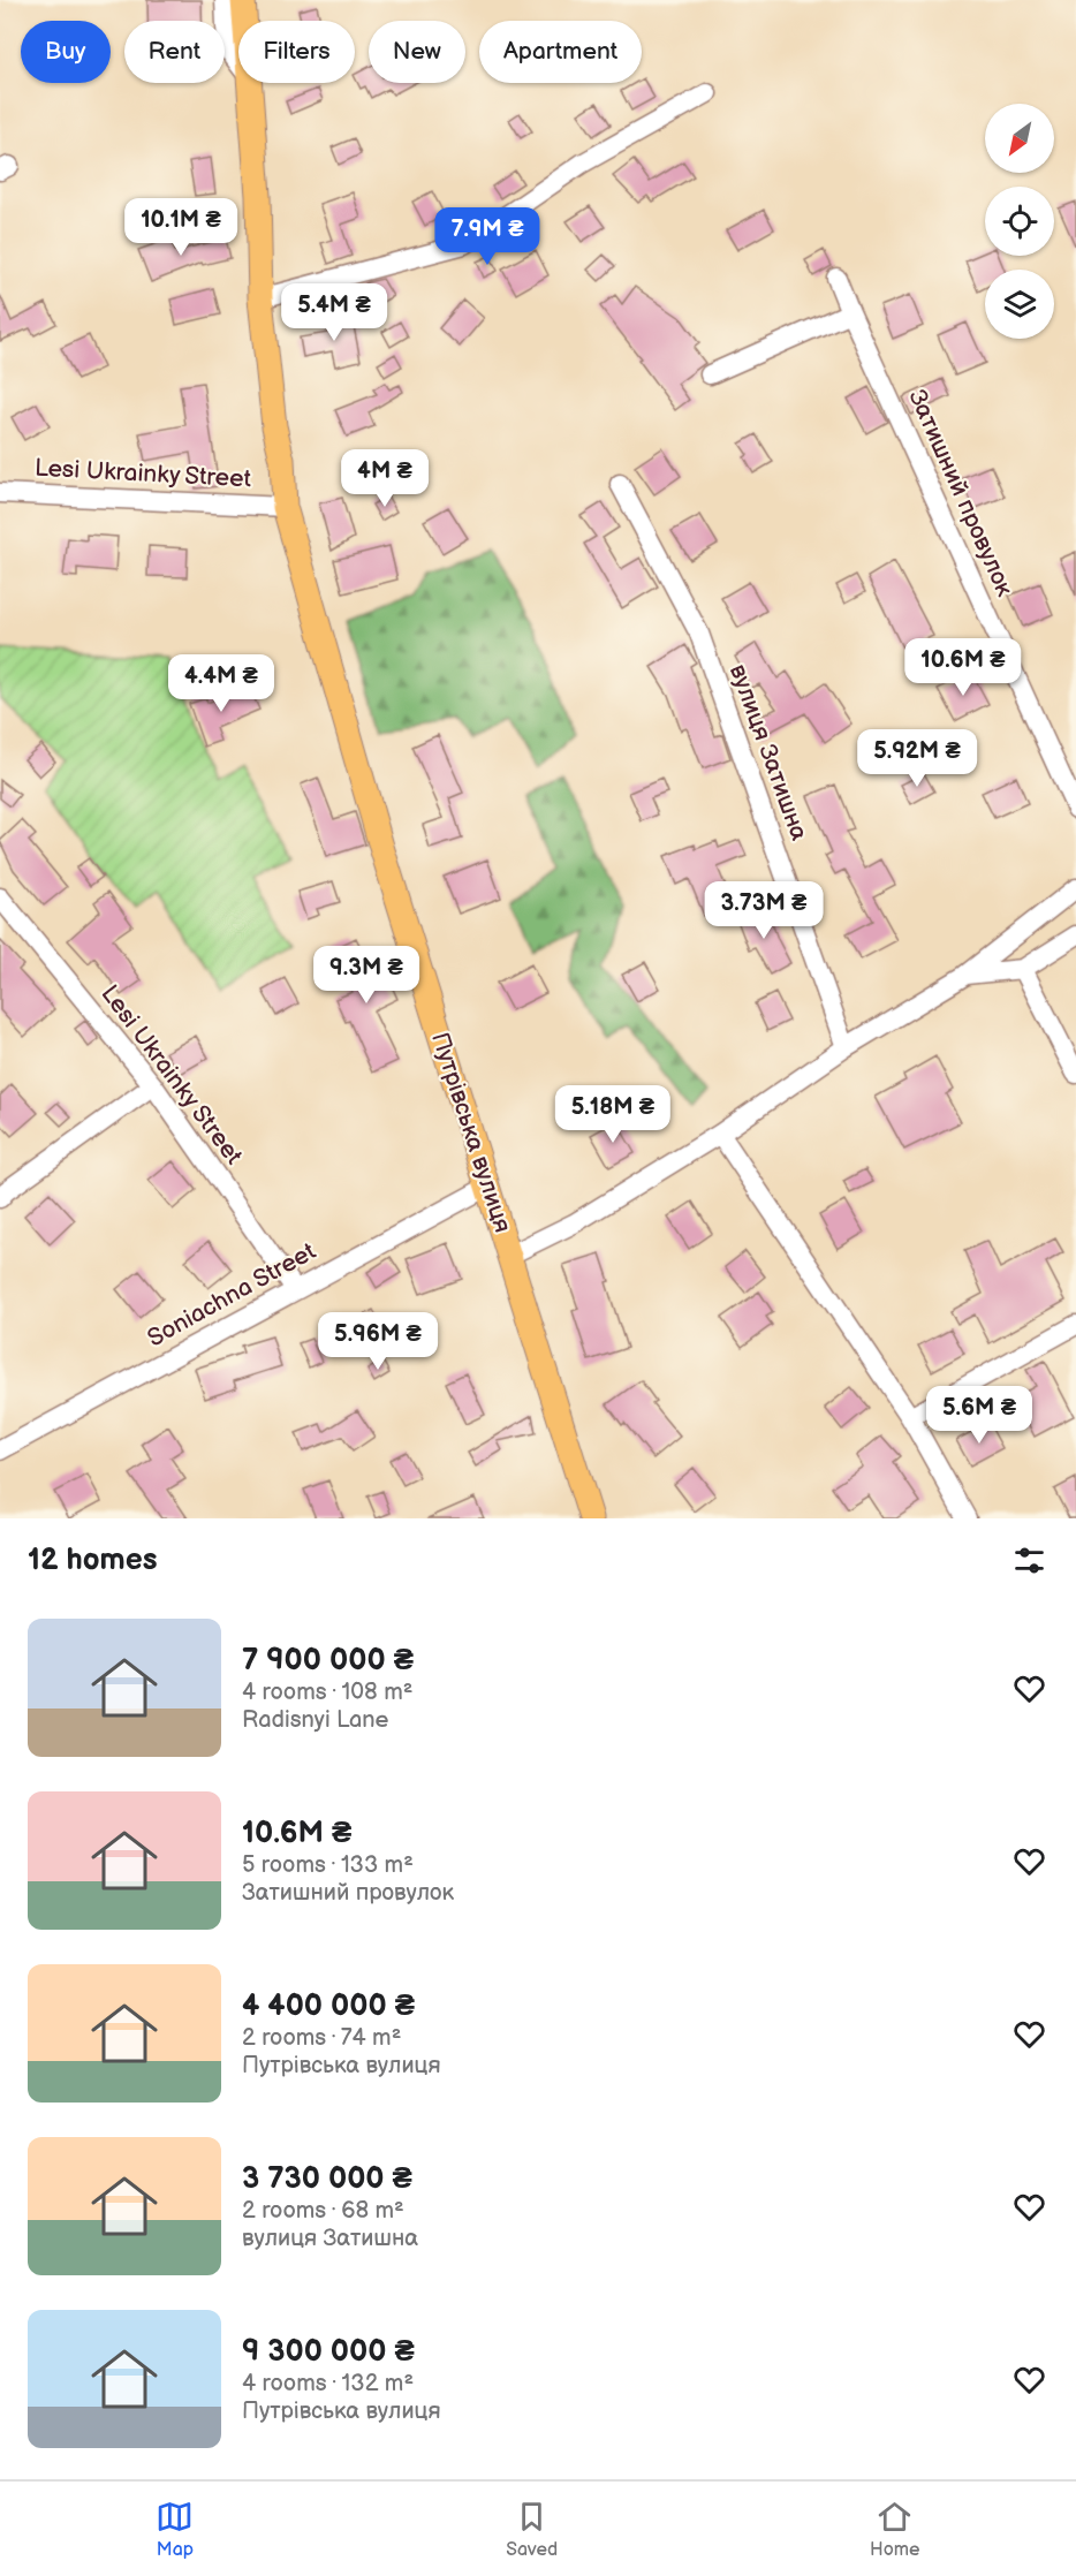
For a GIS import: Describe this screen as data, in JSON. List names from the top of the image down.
{
  "streets": {
    "main road": ["Путрівська вулиця"],
    "street": [
      "Lesi Ukrainky Street",
      "Затишний провулок",
      "вулиця Затишна",
      "Soniachna Street"
    ]
  },
  "crossings": [
    ["Lesi Ukrainky Street", "Путрівська вулиця"],
    ["Lesi Ukrainky Street", "Soniachna Street"],
    ["Путрівська вулиця", "Soniachna Street"]
  ],
  "north": "bottom left",
  "page": {
    "chip": [
      "Buy",
      "Rent",
      "Filters",
      "New",
      "Apartment"
    ],
    "price": [
      "10.1M ₴",
      "7.9M ₴",
      "5.4M ₴",
      "4M ₴",
      "10.6M ₴",
      "4.4M ₴",
      "5.92M ₴",
      "3.73M ₴",
      "9.3M ₴",
      "5.18M ₴",
      "5.96M ₴",
      "5.6M ₴"
    ],
    "heading": "12 homes",
    "list": [
      {
        "name": "7 900 000 ₴",
        "note": "4 rooms · 108 m² · Radisnyi Lane"
      },
      {
        "name": "10.6M ₴",
        "note": "5 rooms · 133 m² · Затишний провулок"
      },
      {
        "name": "4 400 000 ₴",
        "note": "2 rooms · 74 m² · Путрівська вулиця"
      },
      {
        "name": "3 730 000 ₴",
        "note": "2 rooms · 68 m² · вулиця Затишна"
      },
      {
        "name": "9 300 000 ₴",
        "note": "4 rooms · 132 m² · Путрівська вулиця"
      }
    ],
    "tabs": ["Map", "Saved", "Home"]
  }
}
